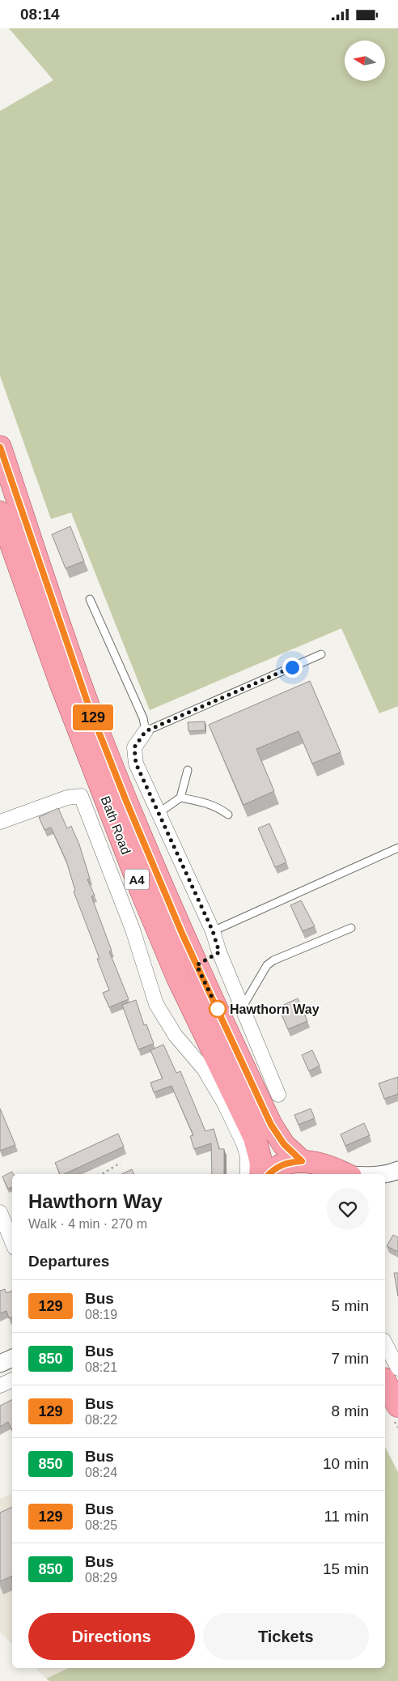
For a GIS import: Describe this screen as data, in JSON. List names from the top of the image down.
{
  "streets": {
    "main road": ["Bath Road", "A4"]
  },
  "places": ["Hawthorn Way"],
  "lines": ["bus line 129"],
  "north": "left",
  "page": {
    "status": "08:14",
    "on_map": "129",
    "heading": [
      ["Hawthorn Way", "Walk · 4 min · 270 m"],
      "Departures"
    ],
    "list": [
      {
        "mark": "129",
        "name": "Bus",
        "note": "08:19",
        "value": "5 min"
      },
      {
        "mark": "850",
        "name": "Bus",
        "note": "08:21",
        "value": "7 min"
      },
      {
        "mark": "129",
        "name": "Bus",
        "note": "08:22",
        "value": "8 min"
      },
      {
        "mark": "850",
        "name": "Bus",
        "note": "08:24",
        "value": "10 min"
      },
      {
        "mark": "129",
        "name": "Bus",
        "note": "08:25",
        "value": "11 min"
      },
      {
        "mark": "850",
        "name": "Bus",
        "note": "08:29",
        "value": "15 min"
      }
    ],
    "buttons": ["Directions", "Tickets"]
  }
}
